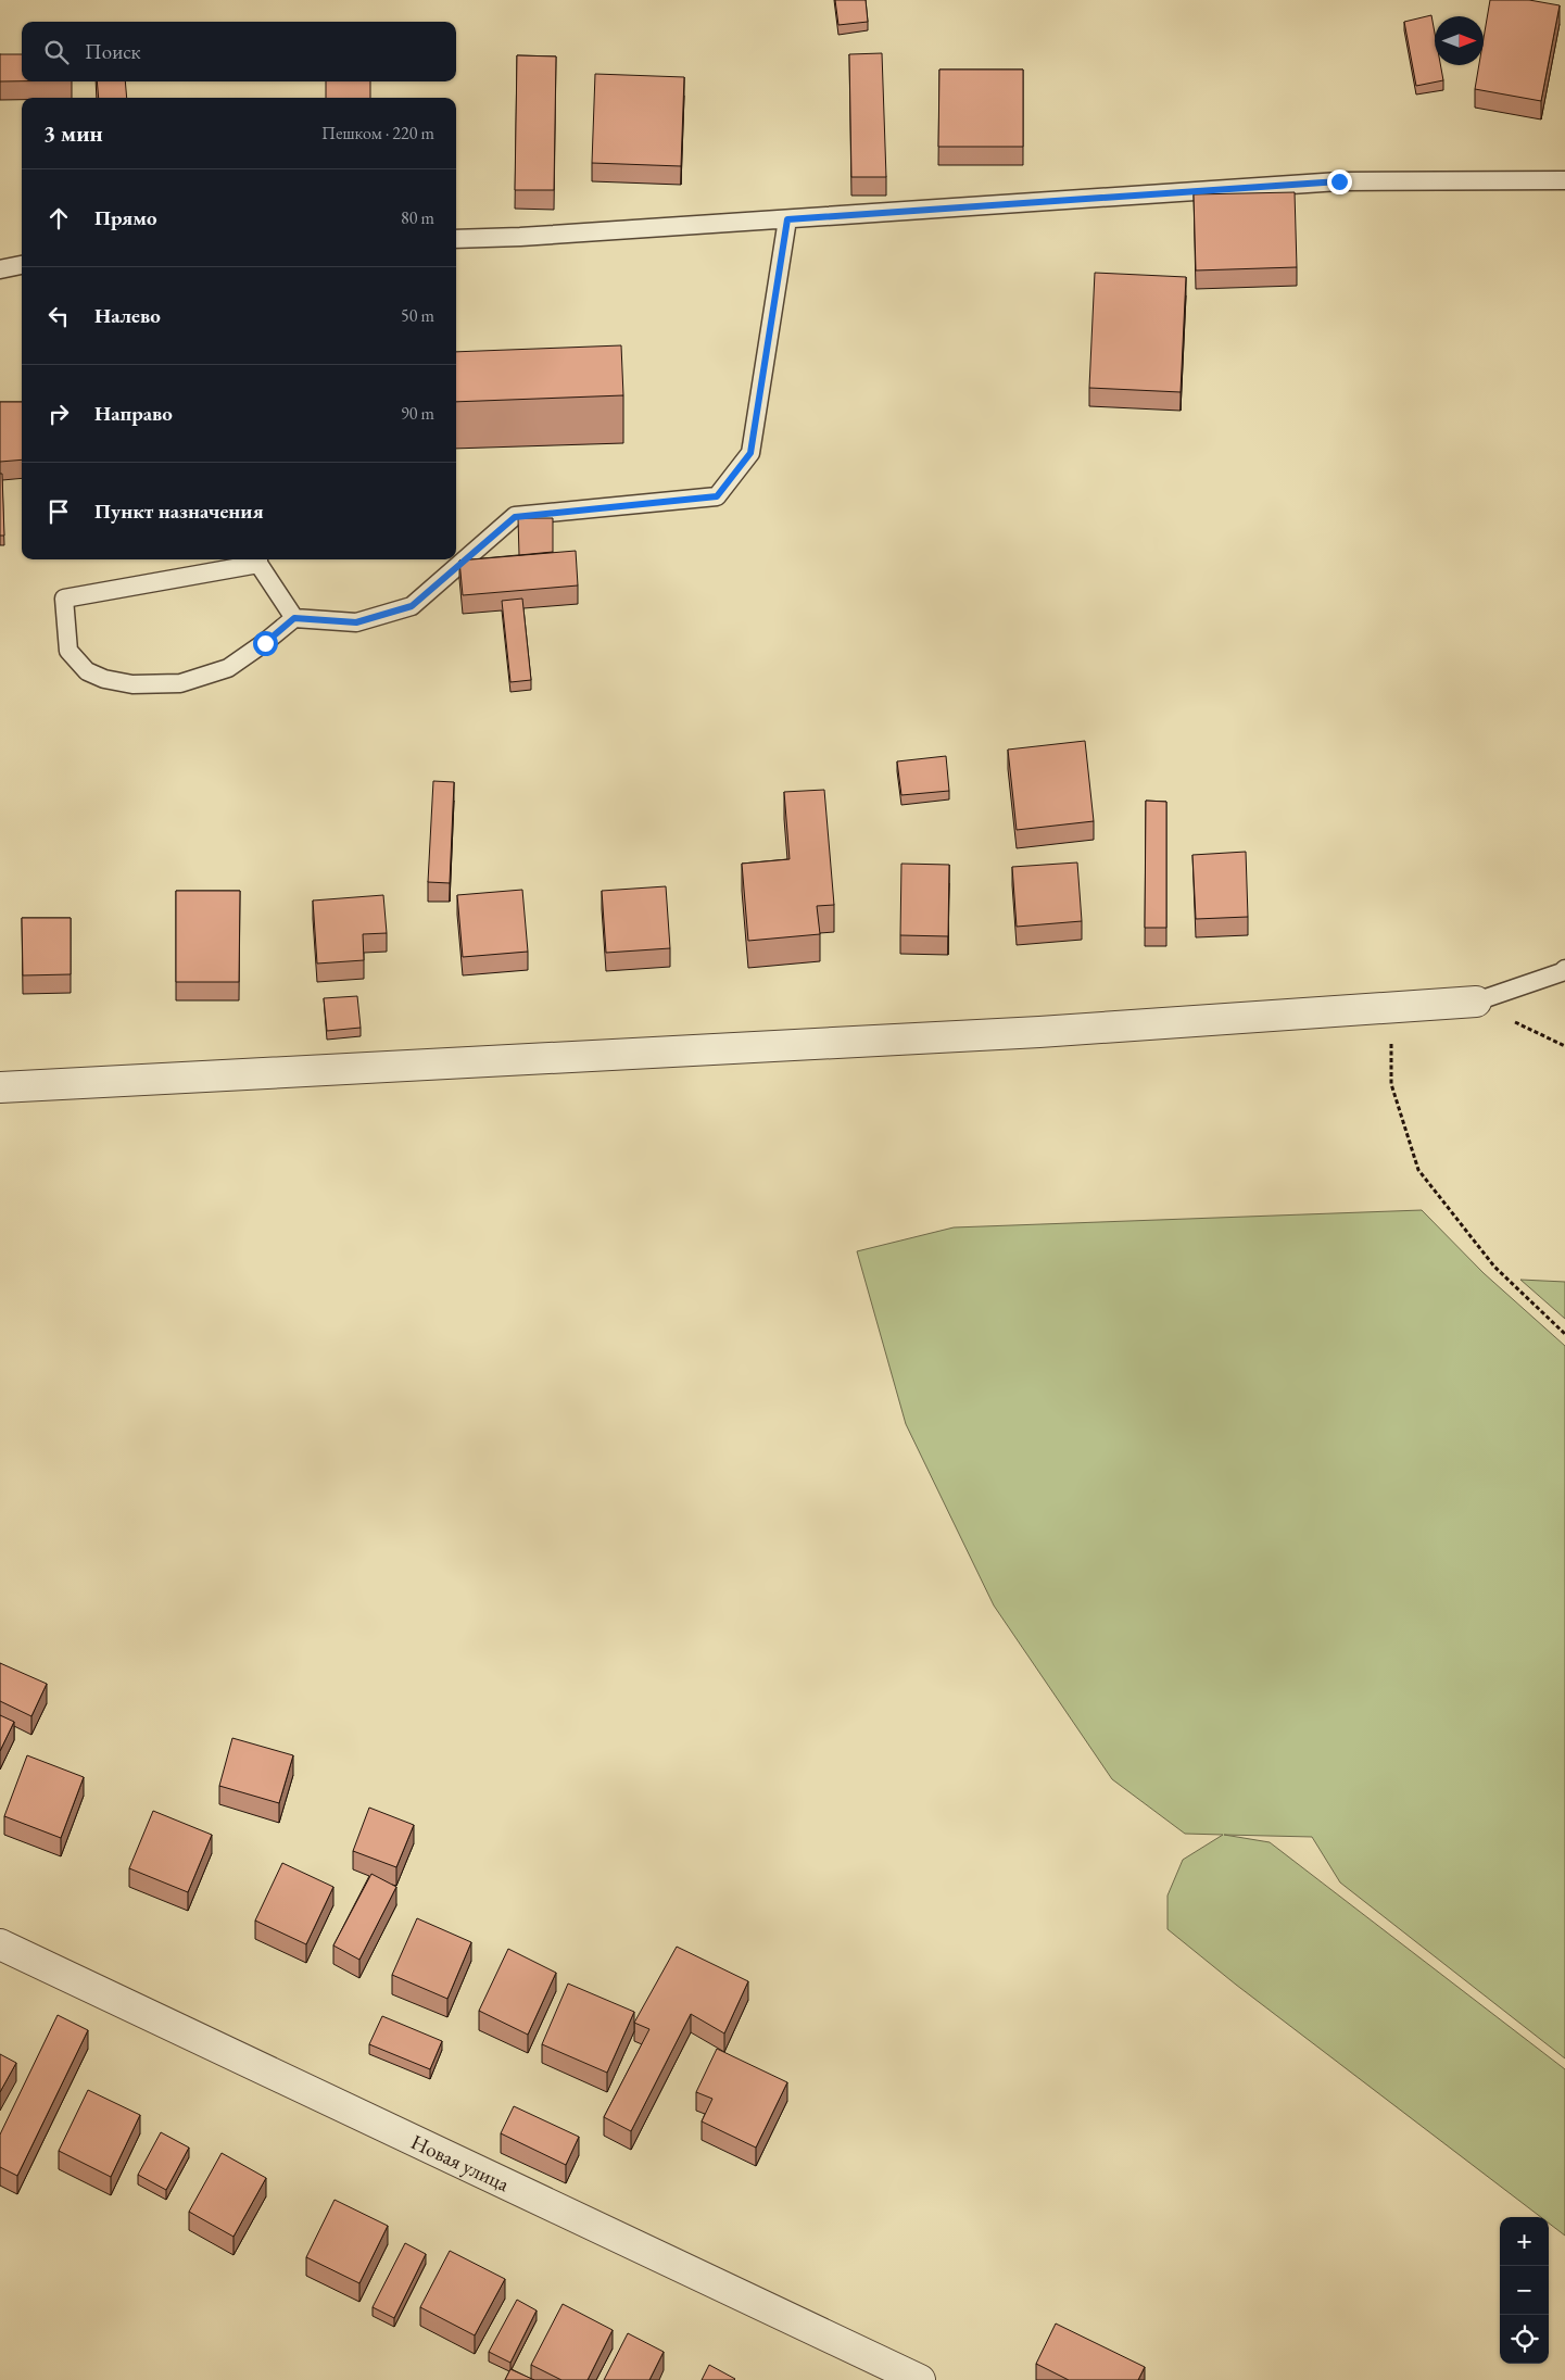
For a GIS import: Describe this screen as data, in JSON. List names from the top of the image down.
{
  "streets": {
    "street": ["Новая улица"]
  },
  "north": "right",
  "page": {
    "search": "Поиск",
    "heading": ["3 мин", "Пешком · 220 m"],
    "list": [
      ["Прямо", "80 m"],
      ["Налево", "50 m"],
      ["Направо", "90 m"],
      "Пункт назначения"
    ],
    "map_buttons": ["+", "−"]
  }
}
